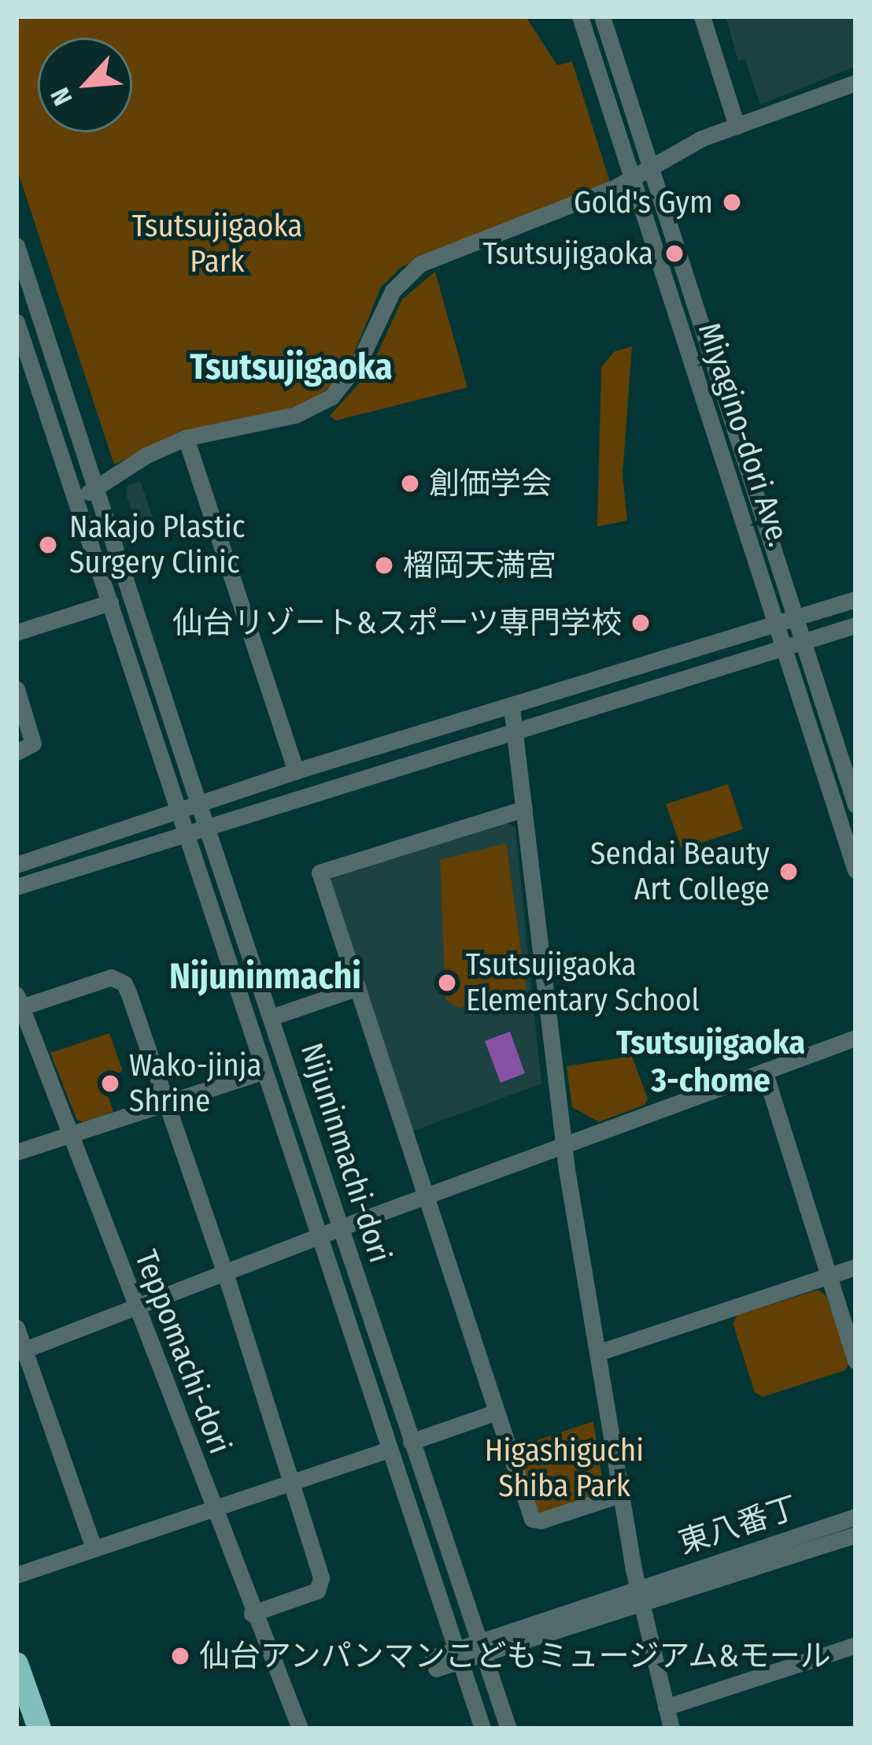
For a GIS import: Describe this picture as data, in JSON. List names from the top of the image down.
{
  "streets": {
    "street": [
      "Miyagino-dori Ave.",
      "Nijuninmachi-dori",
      "Teppomachi-dori",
      "東八番丁"
    ]
  },
  "districts": ["Tsutsujigaoka", "Nijuninmachi", "Tsutsujigaoka 3-chome"],
  "parks": ["Tsutsujigaoka Park", "Higashiguchi Shiba Park"],
  "places": [
    "Gold's Gym",
    "Tsutsujigaoka",
    "創価学会",
    "Nakajo Plastic Surgery Clinic",
    "榴岡天満宮",
    "仙台リゾート&スポーツ専門学校",
    "Sendai Beauty Art College",
    "Tsutsujigaoka Elementary School",
    "Wako-jinja Shrine",
    "仙台アンパンマンこどもミュージアム&モール"
  ],
  "north": "bottom left"
}
